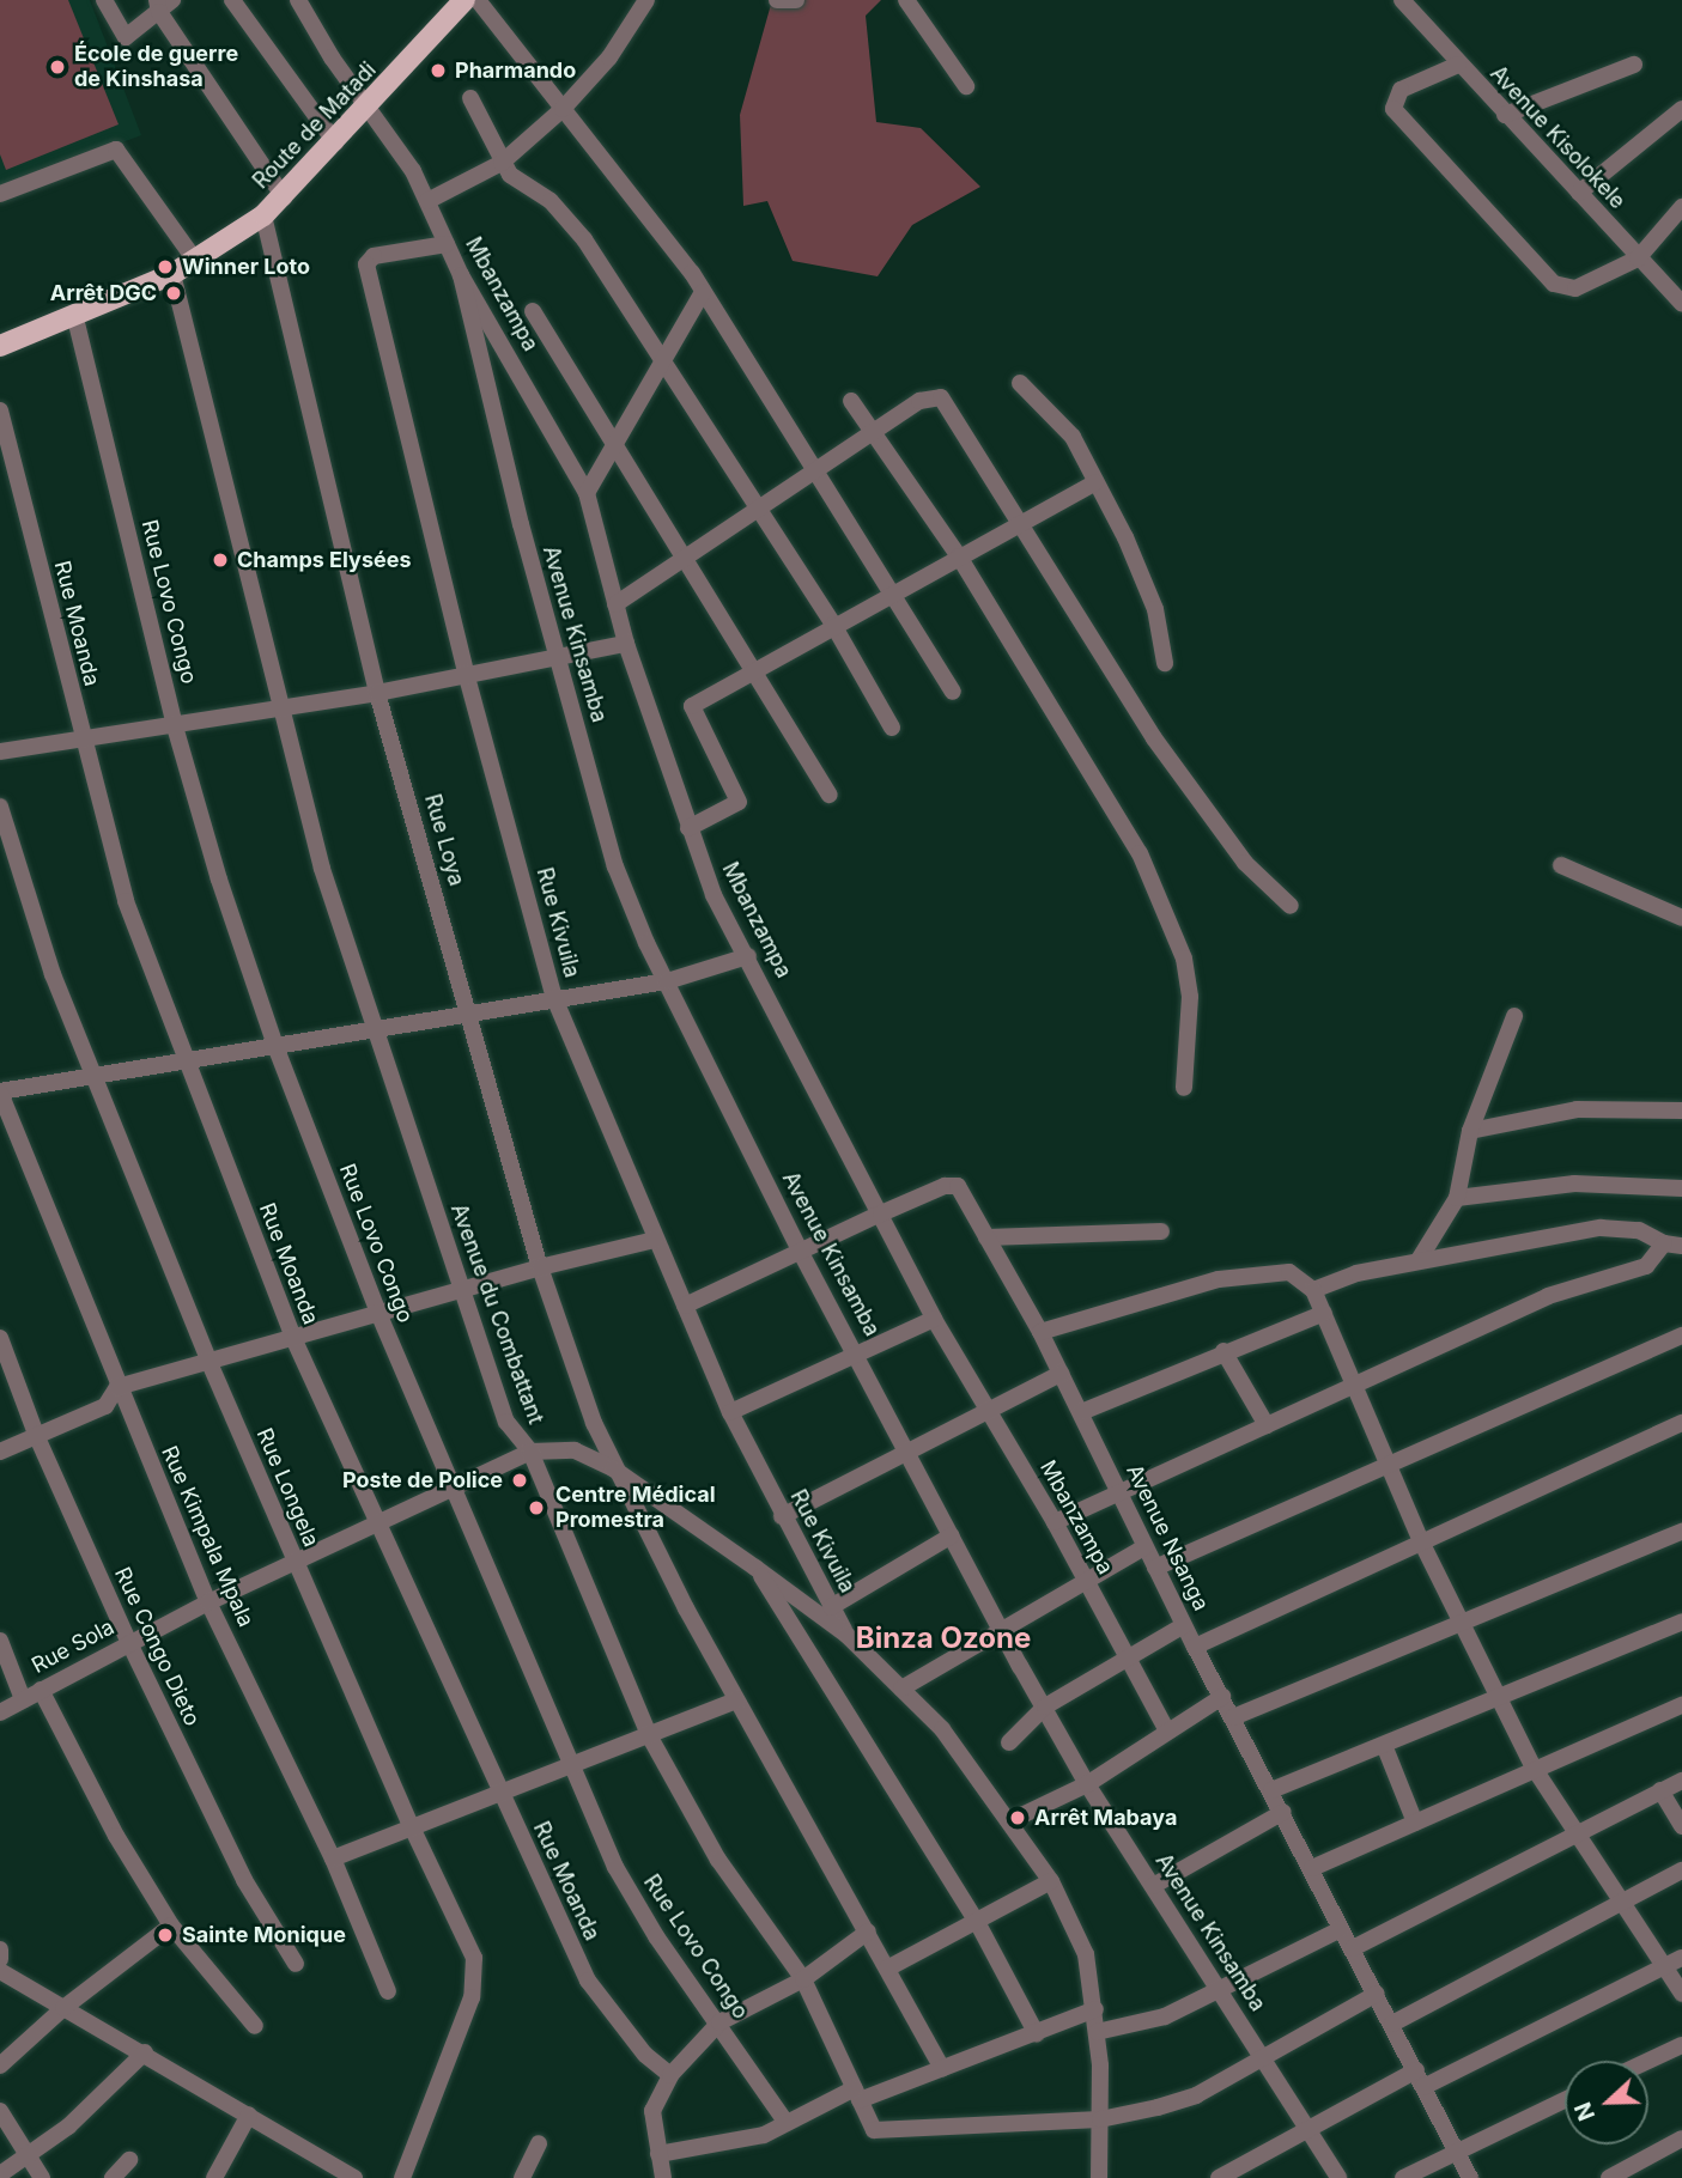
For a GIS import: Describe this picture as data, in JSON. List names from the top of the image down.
{
  "streets": {
    "main road": ["Route de Matadi"],
    "street": [
      "Avenue Kisolokele",
      "Mbanzampa",
      "Rue Lovo Congo",
      "Rue Moanda",
      "Avenue Kinsamba",
      "Rue Loya",
      "Rue Kivuila",
      "Avenue du Combattant",
      "Rue Longela",
      "Rue Kimpala Mpala",
      "Avenue Nsanga",
      "Rue Sola",
      "Rue Congo Dieto"
    ]
  },
  "crossings": [
    ["Route de Matadi", "Mbanzampa"],
    ["Route de Matadi", "Rue Lovo Congo"],
    ["Route de Matadi", "Rue Loya"],
    ["Route de Matadi", "Avenue du Combattant"],
    ["Mbanzampa", "Avenue Kinsamba"],
    ["Mbanzampa", "Rue Kivuila"],
    ["Mbanzampa", "Avenue Nsanga"],
    ["Rue Lovo Congo", "Rue Sola"],
    ["Rue Moanda", "Rue Sola"],
    ["Avenue Kinsamba", "Avenue Nsanga"],
    ["Rue Loya", "Avenue du Combattant"],
    ["Rue Kivuila", "Avenue du Combattant"],
    ["Rue Kivuila", "Avenue Nsanga"],
    ["Avenue du Combattant", "Rue Sola"],
    ["Rue Longela", "Rue Sola"],
    ["Rue Kimpala Mpala", "Rue Sola"],
    ["Rue Sola", "Rue Congo Dieto"]
  ],
  "districts": ["Binza Ozone"],
  "places": [
    "École de guerre de Kinshasa",
    "Pharmando",
    "Winner Loto",
    "Arrêt DGC",
    "Champs Elysées",
    "Poste de Police",
    "Centre Médical Promestra",
    "Arrêt Mabaya",
    "Sainte Monique"
  ],
  "north": "left"
}
